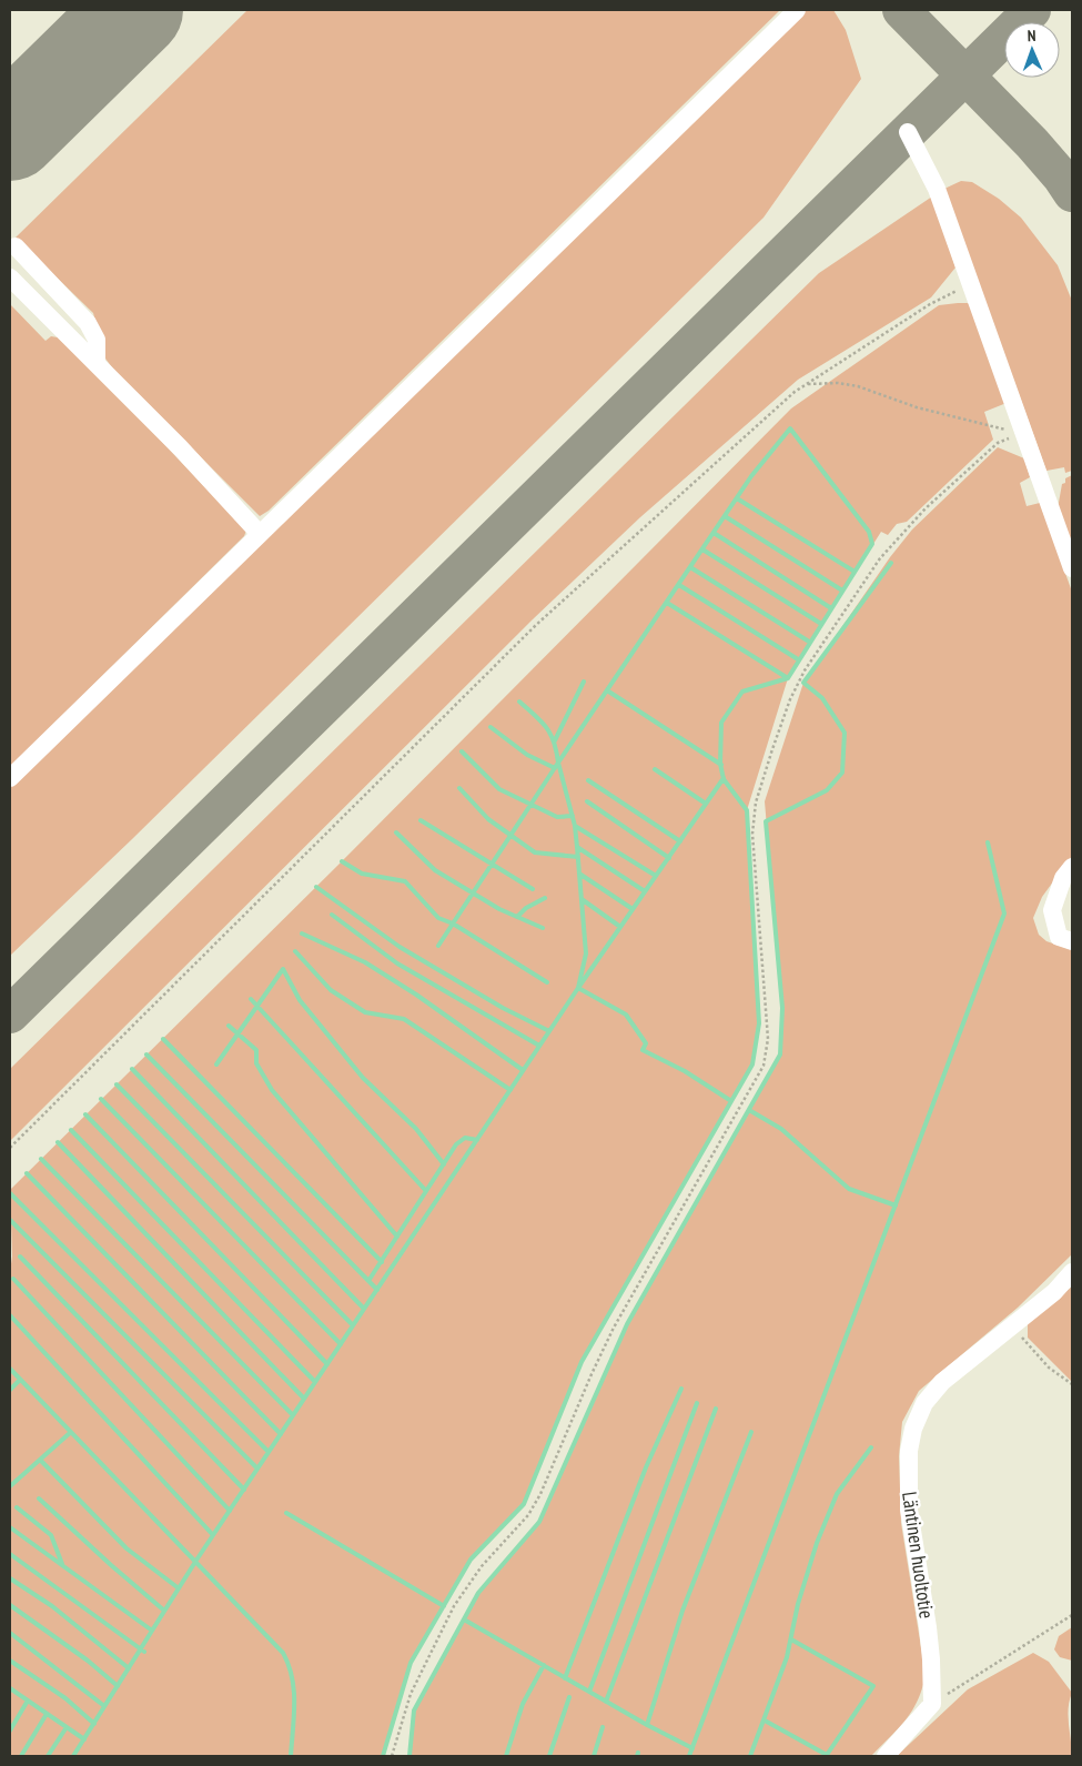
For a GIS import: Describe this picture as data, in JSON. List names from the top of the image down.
{
  "streets": {
    "lane": ["Läntinen huoltotie"]
  },
  "north": "top"
}
